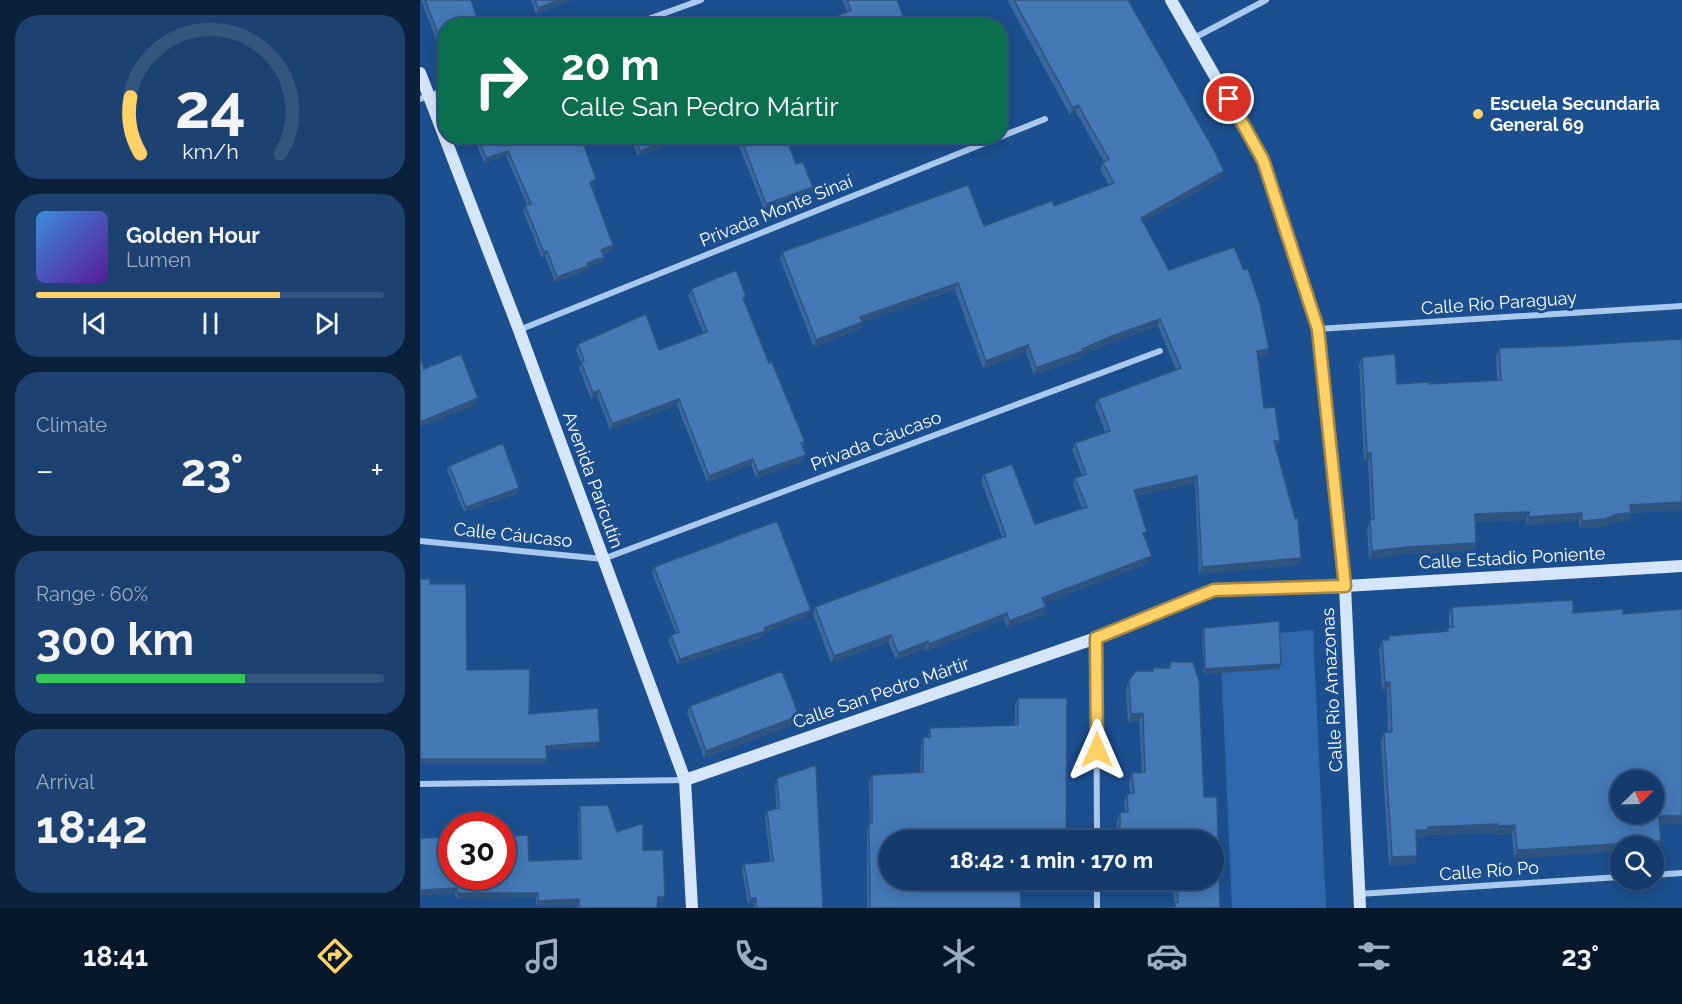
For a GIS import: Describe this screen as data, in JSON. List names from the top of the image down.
{
  "streets": {
    "street": [
      "Privada Monte Sinaí",
      "Calle Río Paraguay",
      "Privada Cáucaso",
      "Avenida Paricutín",
      "Calle Cáucaso",
      "Calle Estadio Poniente",
      "Calle Río Amazonas",
      "Calle San Pedro Mártir",
      "Calle Río Po"
    ]
  },
  "crossings": [
    ["Privada Monte Sinaí", "Avenida Paricutín"],
    ["Calle Río Paraguay", "Calle Río Amazonas"],
    ["Privada Cáucaso", "Avenida Paricutín"],
    ["Privada Cáucaso", "Calle Cáucaso"],
    ["Avenida Paricutín", "Calle Cáucaso"],
    ["Avenida Paricutín", "Calle San Pedro Mártir"],
    ["Calle Estadio Poniente", "Calle Río Amazonas"],
    ["Calle Estadio Poniente", "Calle San Pedro Mártir"],
    ["Calle Río Amazonas", "Calle San Pedro Mártir"],
    ["Calle Río Amazonas", "Calle Río Po"]
  ],
  "places": ["Escuela Secundaria General 69"],
  "north": "top right",
  "page": {
    "turn": ["20 m", "Calle San Pedro Mártir"],
    "song": ["Golden Hour", "Lumen"],
    "tile": [
      "Climate",
      ["Range · 60%", "300 km"],
      ["Arrival", "18:42"]
    ],
    "heat": ["−", "23°", "+"],
    "limit": "30",
    "trip": "18:42 · 1 min · 170 m",
    "tabs": ["18:41", "23°"],
    "gauge": ["24", "km/h"]
  }
}
